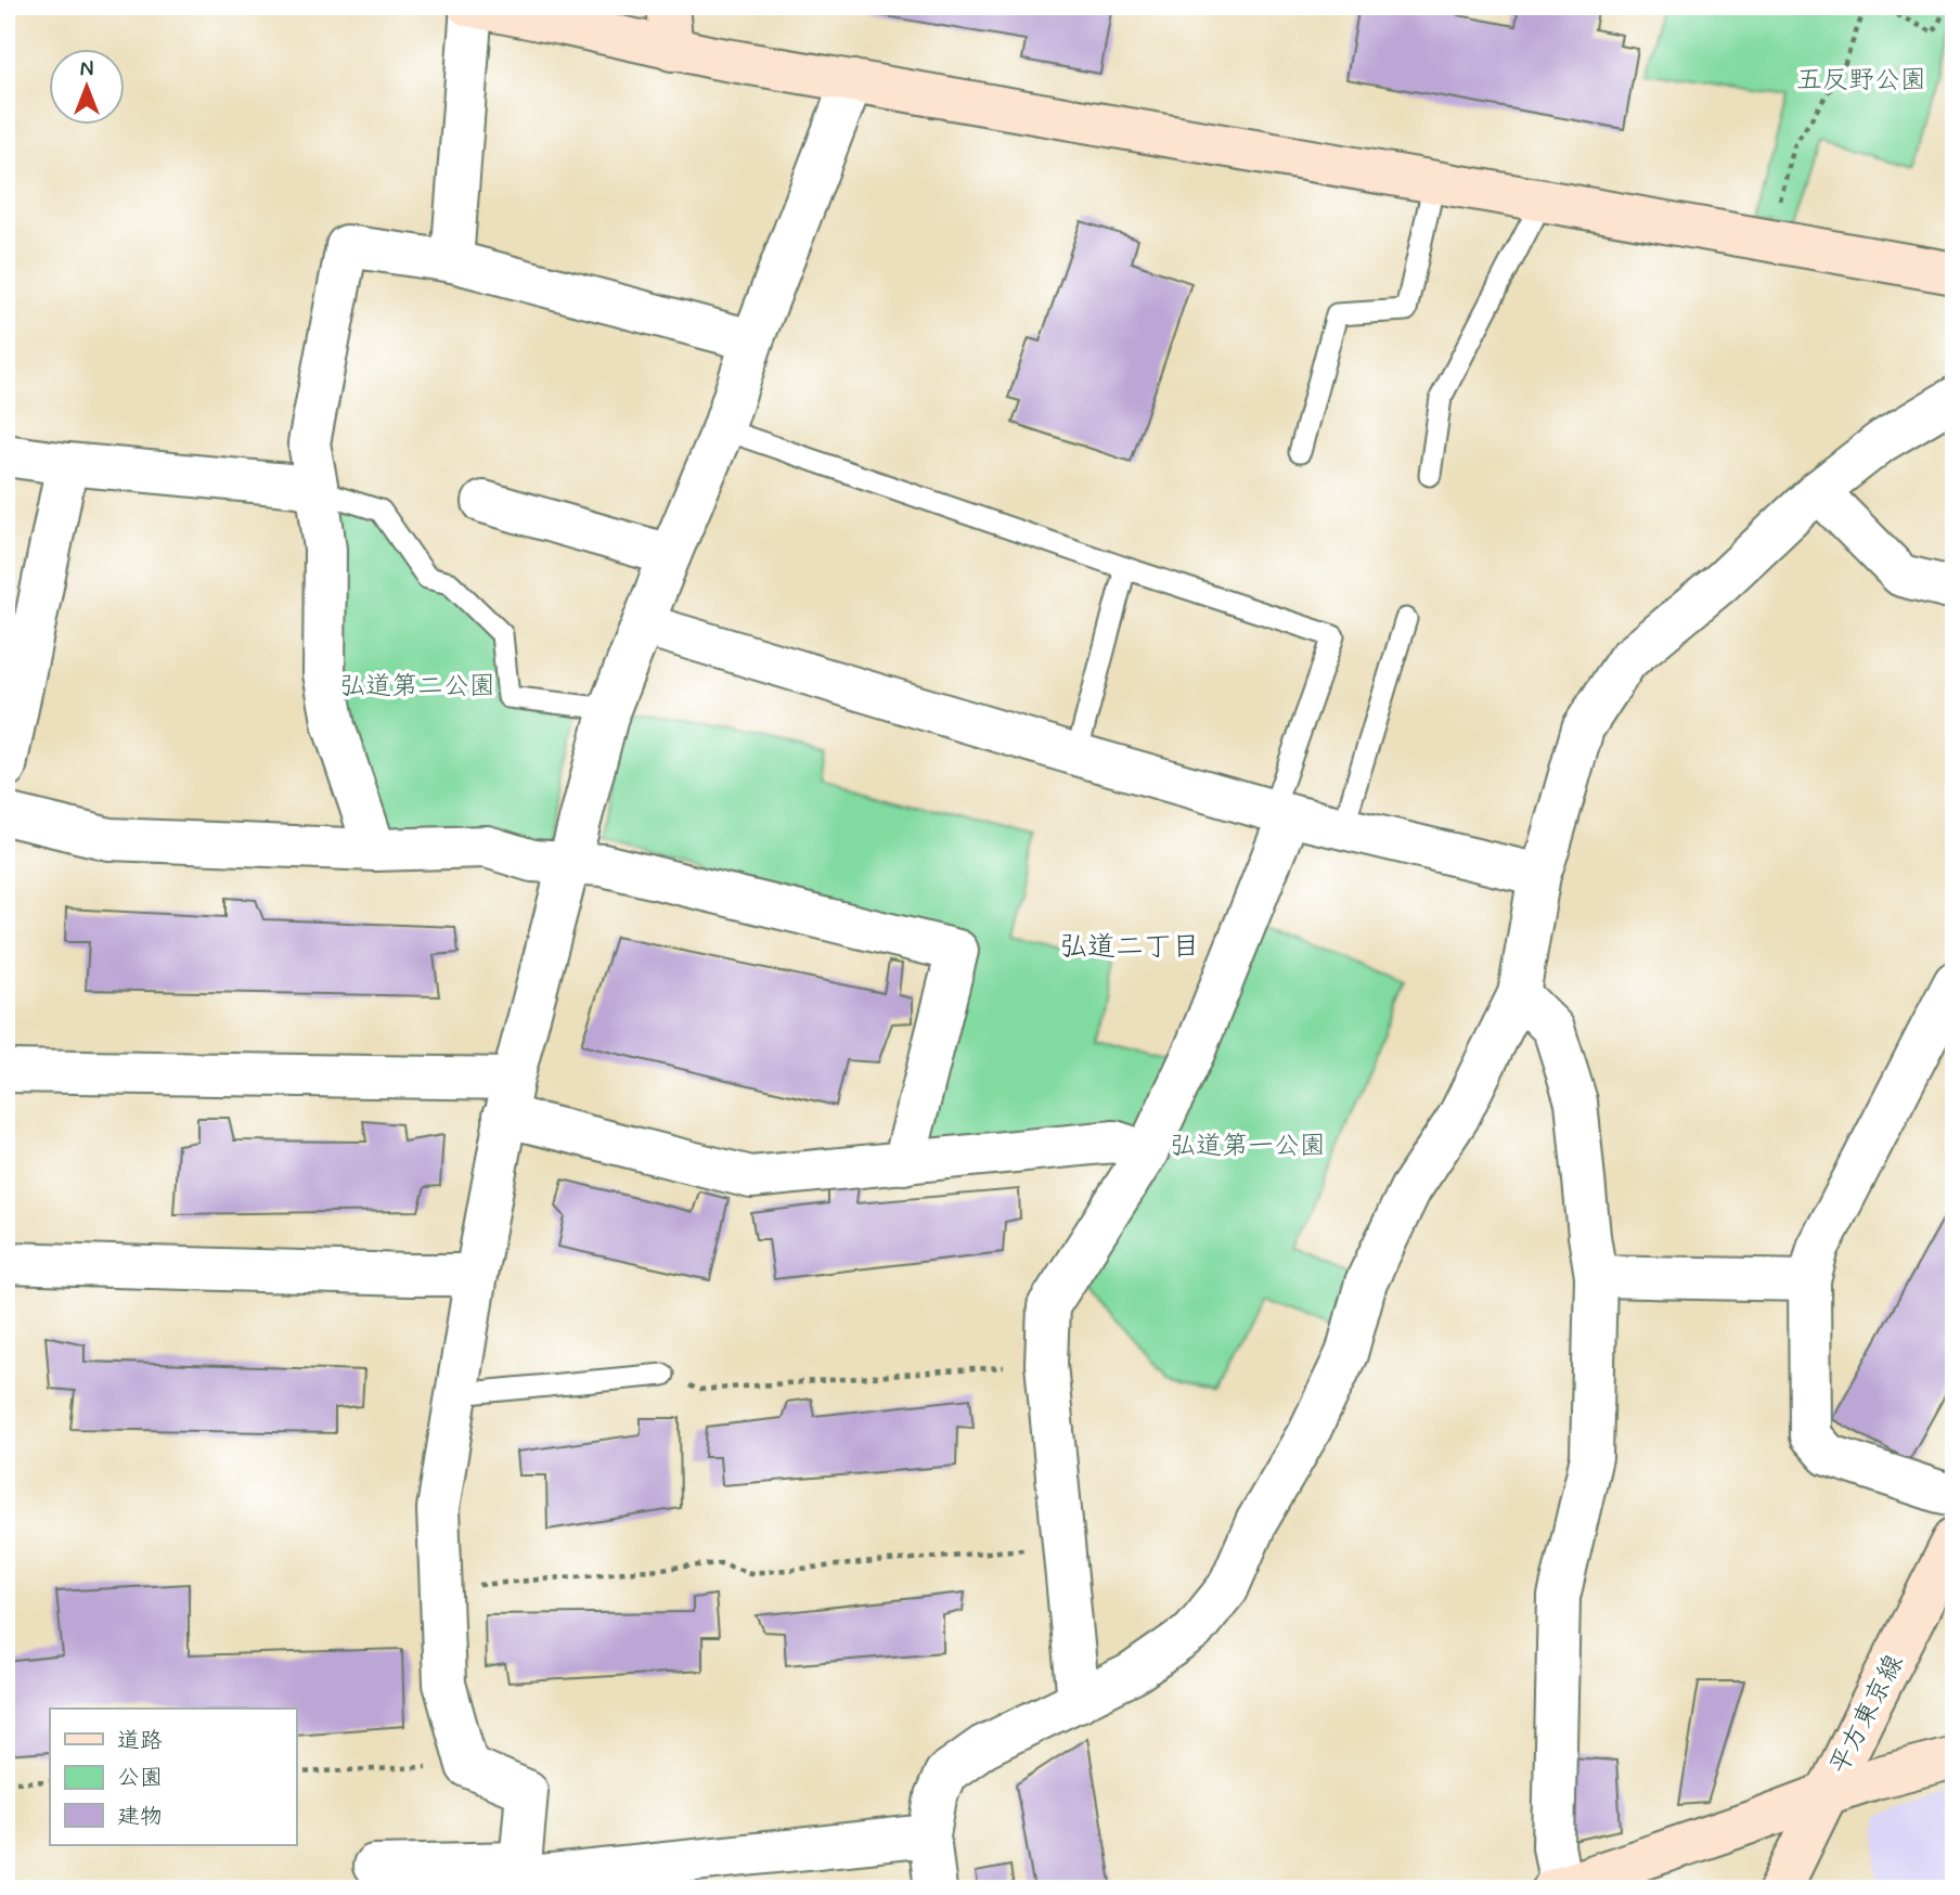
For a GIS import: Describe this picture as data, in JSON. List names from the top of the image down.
{
  "streets": {
    "street": ["平方東京線"]
  },
  "districts": ["弘道二丁目"],
  "parks": ["五反野公園", "弘道第二公園", "弘道第一公園"],
  "legend": ["道路", "公園", "建物"],
  "north": "top"
}
